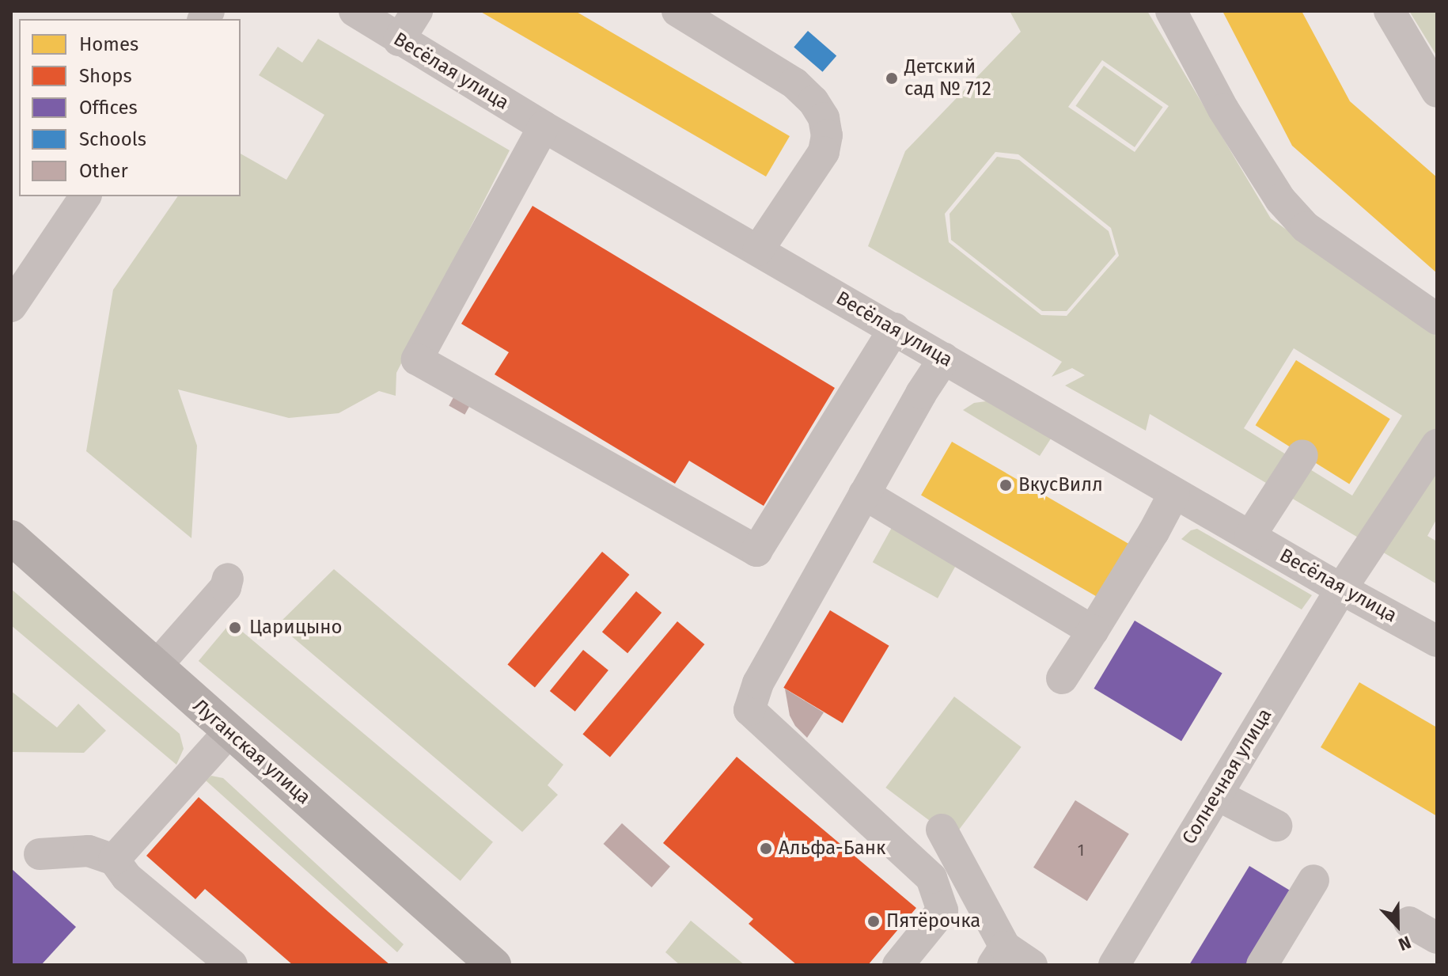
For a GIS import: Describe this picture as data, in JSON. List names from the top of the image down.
{
  "streets": {
    "main road": ["Луганская улица"],
    "street": ["Весёлая улица", "Солнечная улица"]
  },
  "crossings": [
    ["Весёлая улица", "Солнечная улица"]
  ],
  "places": [
    "Детский сад № 712",
    "ВкусВилл",
    "Царицыно",
    "Альфа-Банк",
    "Пятёрочка"
  ],
  "house_numbers": ["1"],
  "legend": [
    "Homes",
    "Shops",
    "Offices",
    "Schools",
    "Other"
  ],
  "north": "bottom"
}
